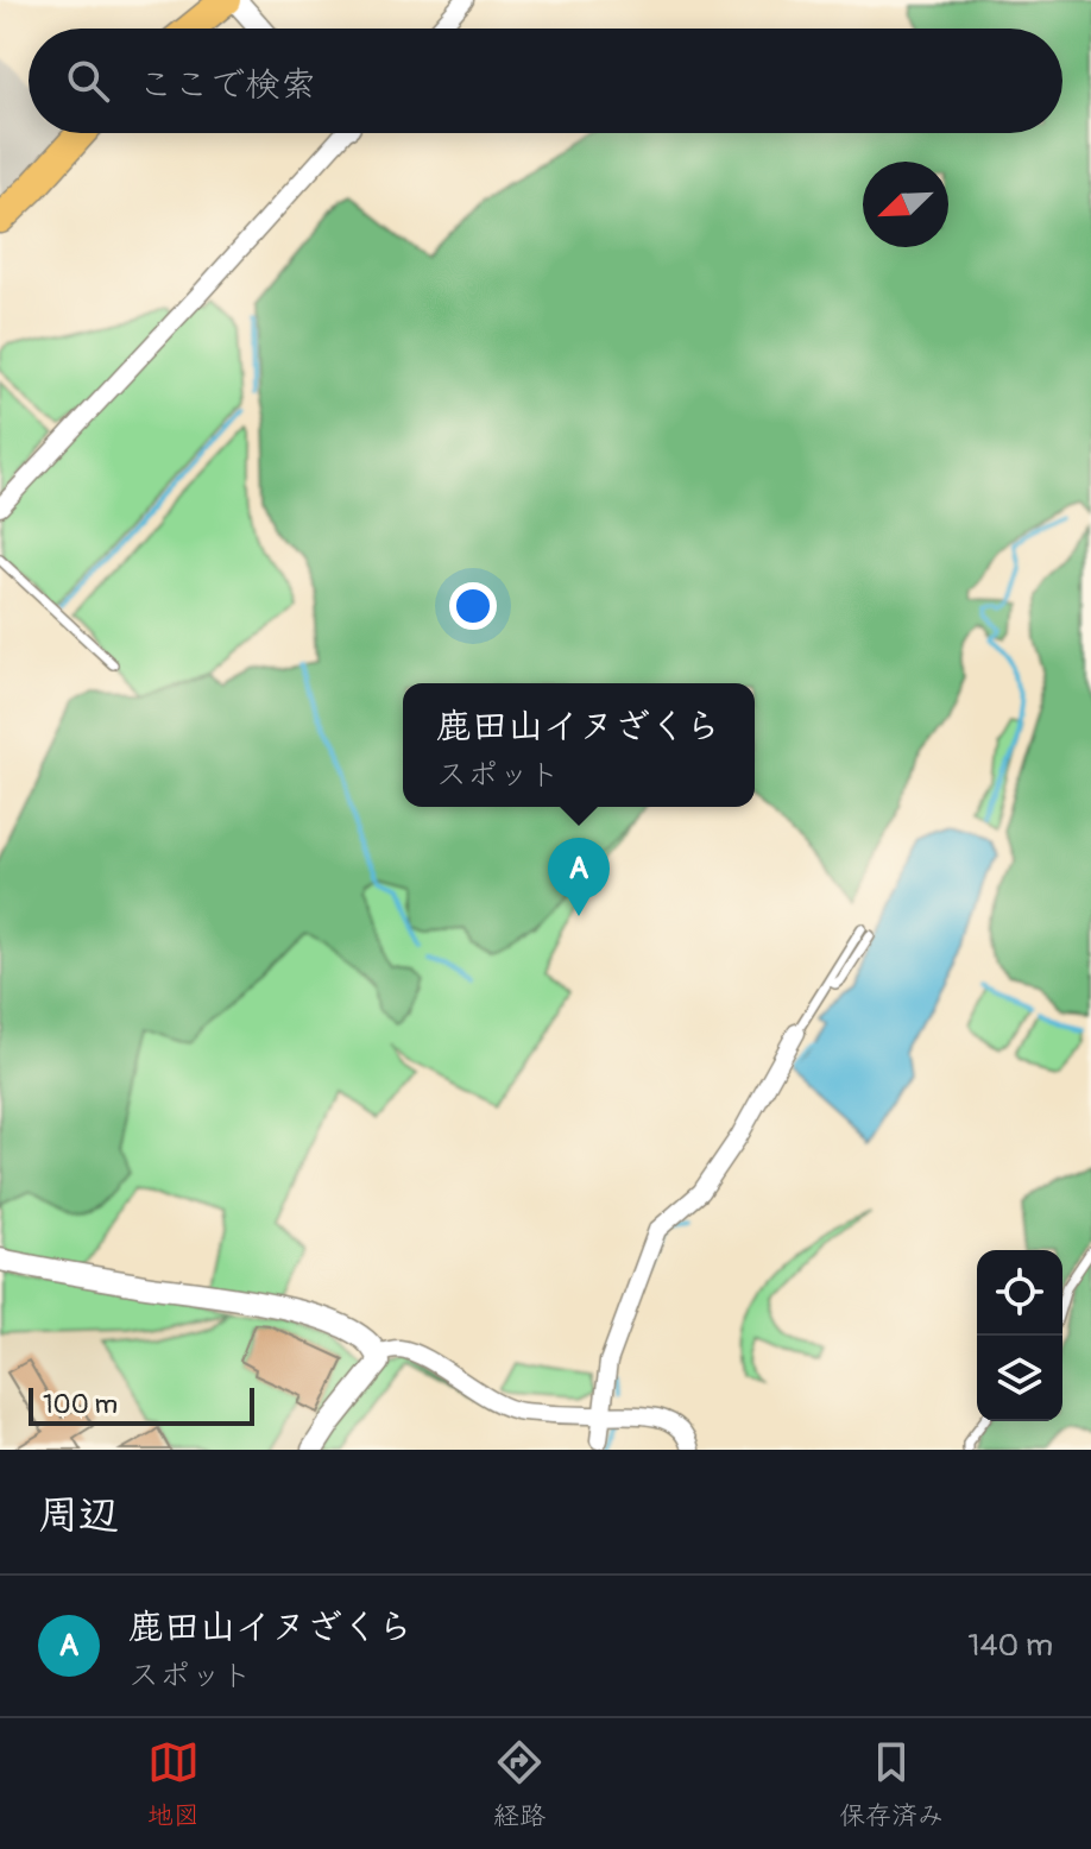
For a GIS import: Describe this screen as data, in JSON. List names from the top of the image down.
{
  "scale_bar": "100 m",
  "north": "bottom left",
  "page": {
    "search": "ここで検索",
    "popup": ["鹿田山イヌざくら", "スポット"],
    "pins": "A",
    "scale": "100 m",
    "heading": "周辺",
    "list": [
      {
        "mark": "A",
        "name": "鹿田山イヌざくら",
        "note": "スポット",
        "value": "140 m"
      }
    ],
    "nav": ["地図", "経路", "保存済み"]
  }
}
